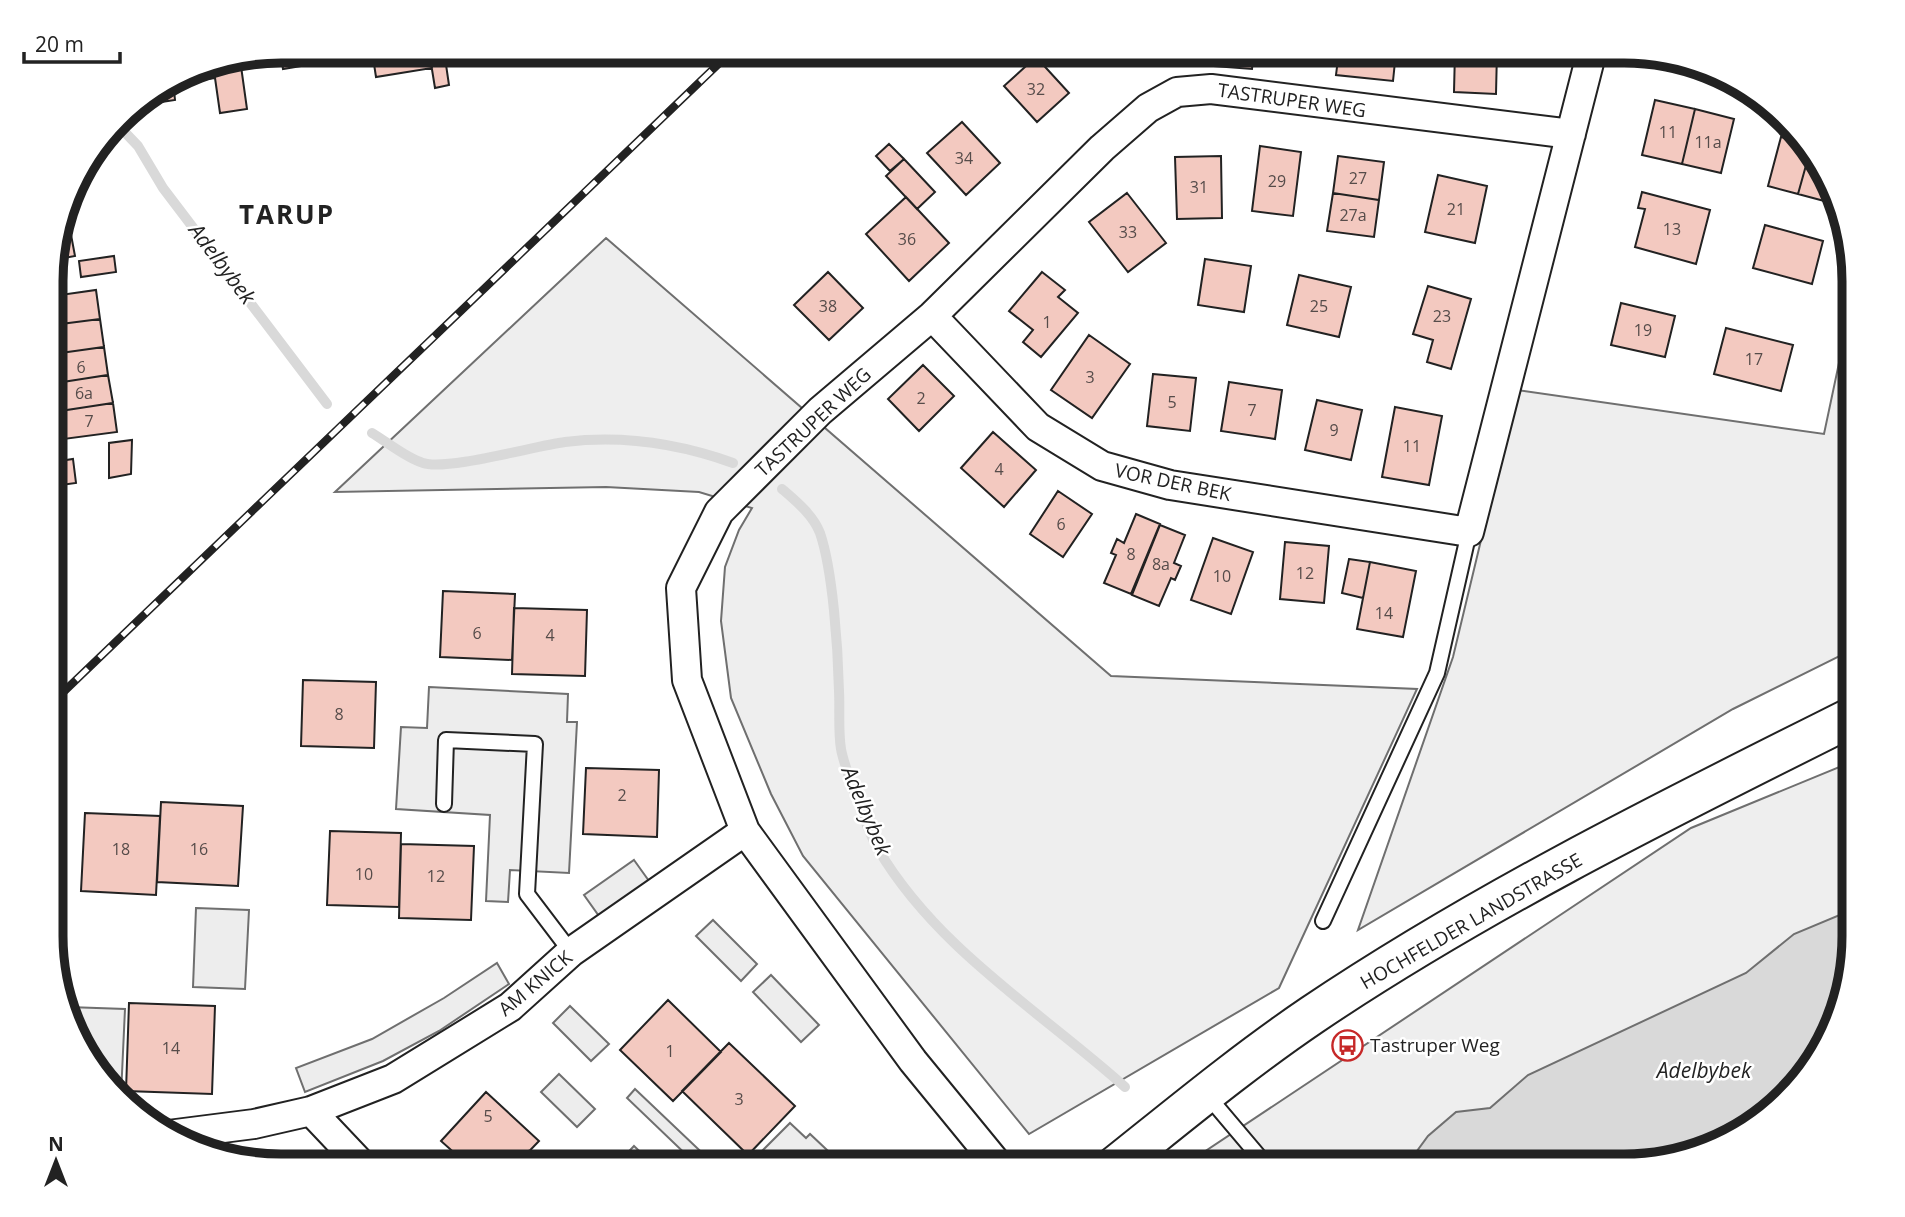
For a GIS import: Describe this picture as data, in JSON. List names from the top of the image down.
{
  "streets": {
    "main road": ["HOCHFELDER LANDSTRASSE"],
    "street": ["TASTRUPER WEG", "VOR DER BEK", "AM KNICK"]
  },
  "crossings": [
    ["TASTRUPER WEG", "VOR DER BEK"],
    ["TASTRUPER WEG", "AM KNICK"]
  ],
  "districts": ["TARUP"],
  "water": ["Adelbybek"],
  "places": {
    "bus stop": ["Tastruper Weg"]
  },
  "house_numbers": [
    "32",
    "11",
    "11a",
    "34",
    "27",
    "29",
    "31",
    "21",
    "27a",
    "13",
    "33",
    "36",
    "38",
    "25",
    "23",
    "1",
    "19",
    "17",
    "6",
    "3",
    "6a",
    "2",
    "5",
    "7",
    "7",
    "9",
    "11",
    "4",
    "6",
    "8",
    "8a",
    "12",
    "10",
    "14",
    "6",
    "4",
    "8",
    "2",
    "18",
    "16",
    "10",
    "12",
    "14",
    "1",
    "3",
    "5"
  ],
  "scale_bar": "20 m",
  "north": "top"
}
